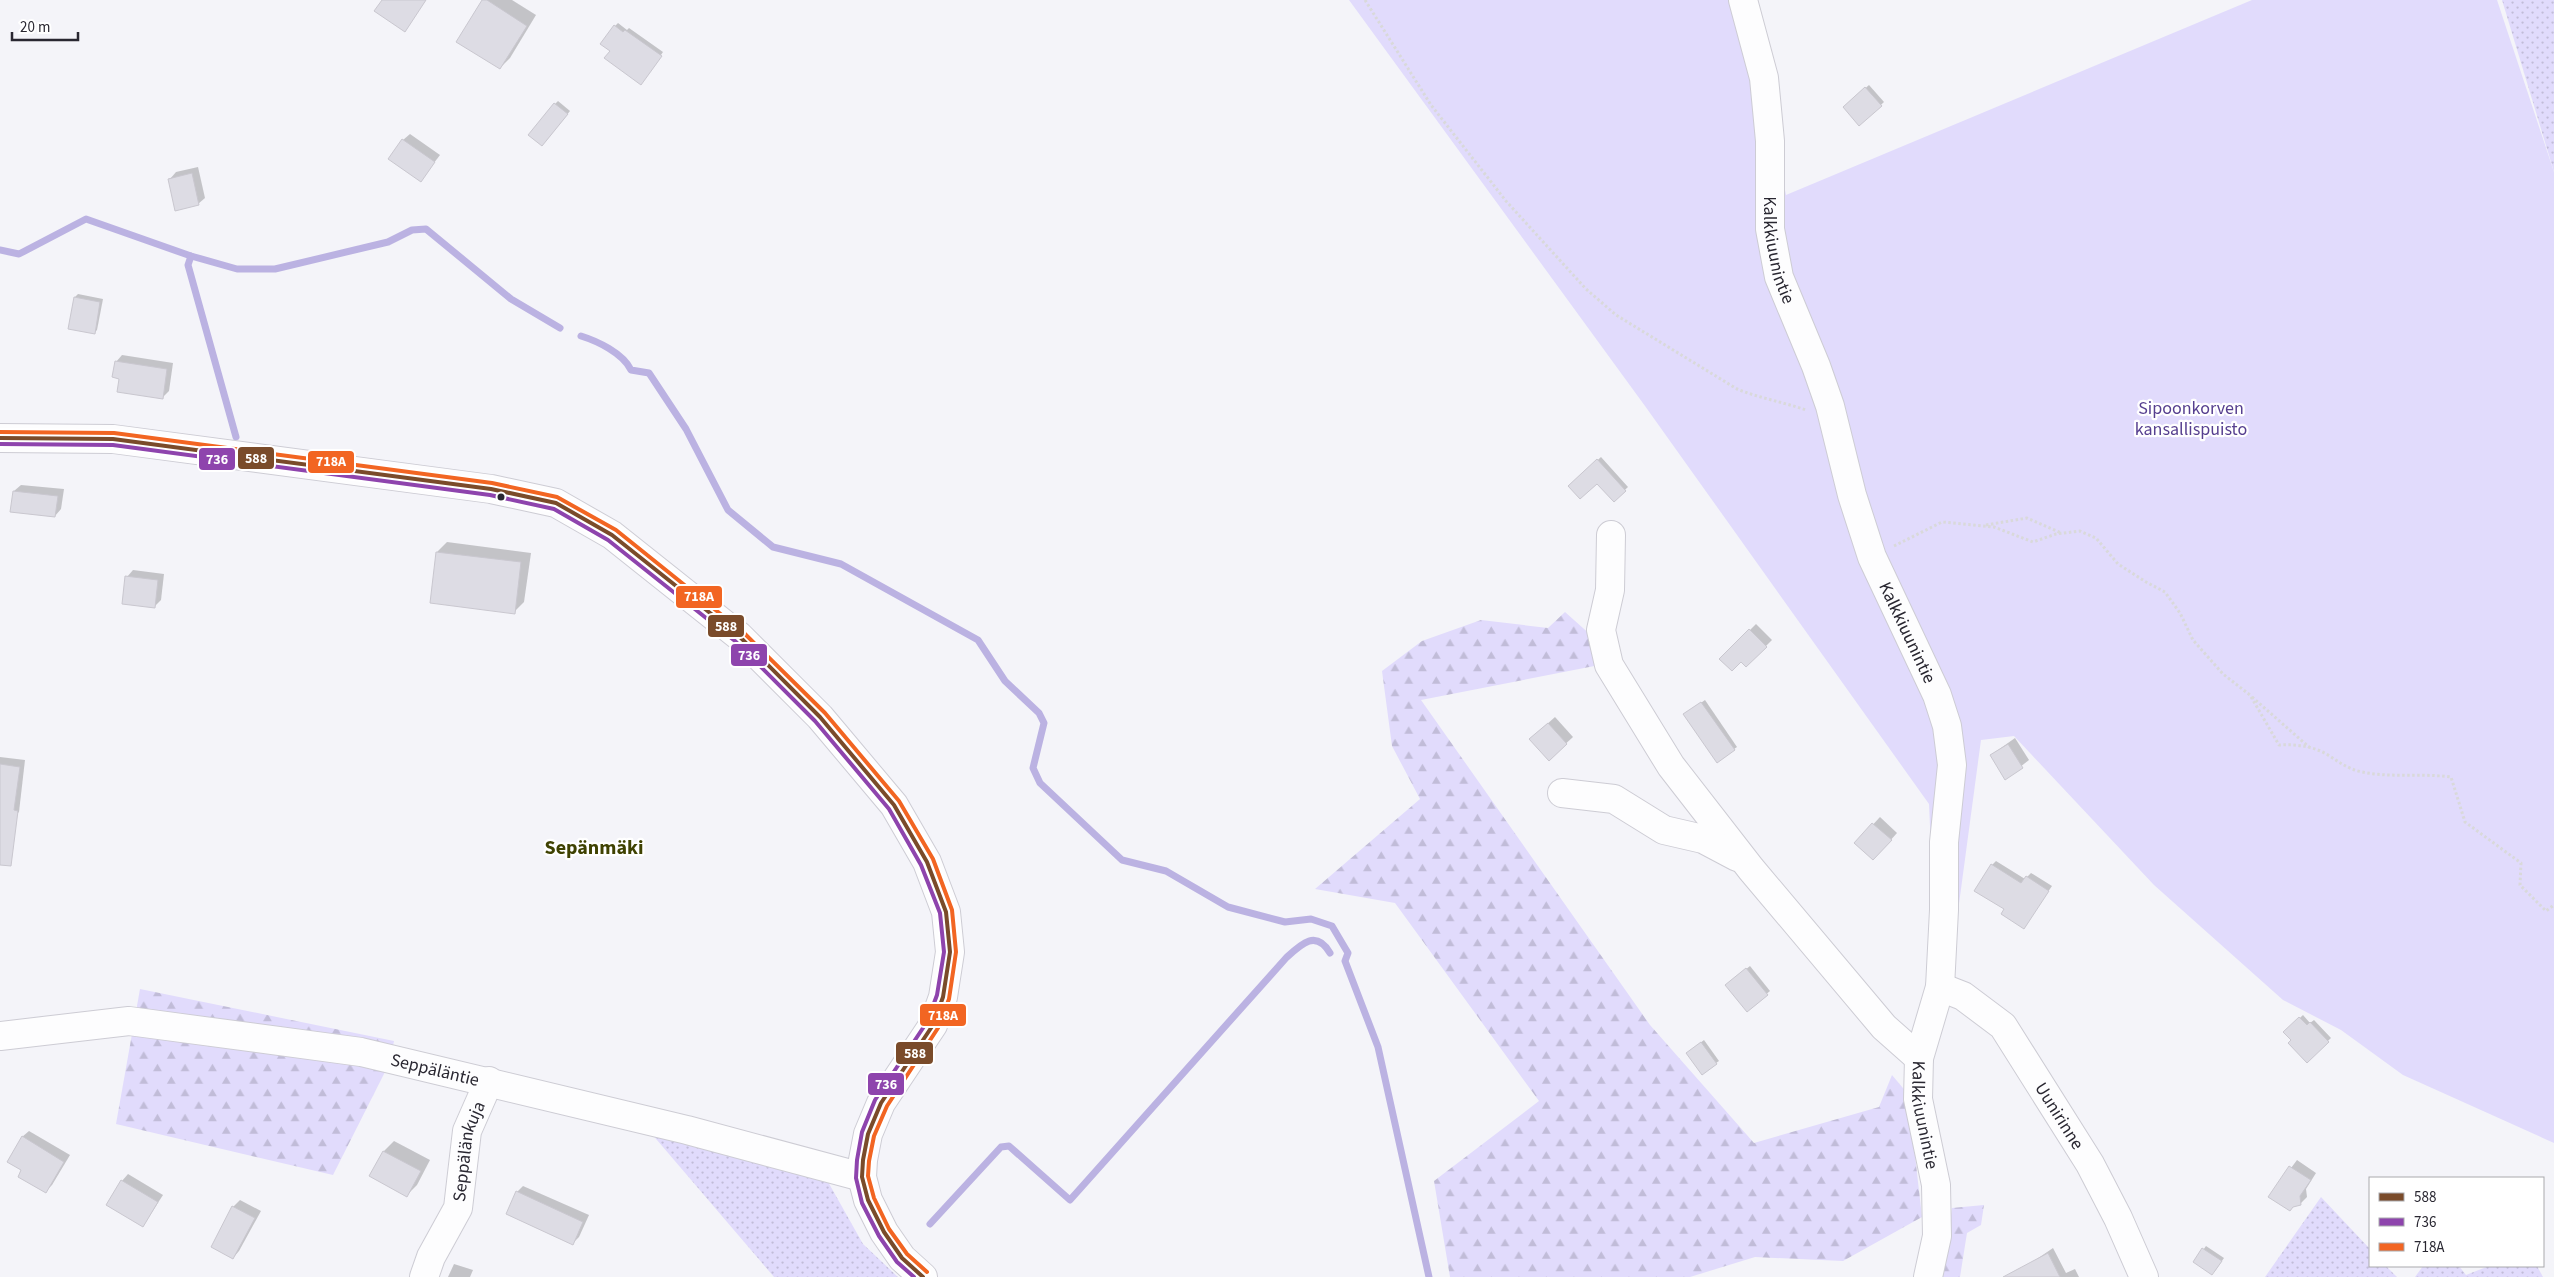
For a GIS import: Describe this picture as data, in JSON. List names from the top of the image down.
{
  "streets": {
    "street": [
      "Kalkkiuunintie",
      "Seppäläntie",
      "Uunirinne",
      "Seppälänkuja"
    ]
  },
  "crossings": [
    ["Kalkkiuunintie", "Uunirinne"],
    ["Seppäläntie", "Seppälänkuja"]
  ],
  "districts": ["Sepänmäki"],
  "parks": ["Sipoonkorven kansallispuisto"],
  "lines": ["transit line 718A", "transit line 588", "transit line 736"],
  "legend": ["588", "736", "718A"],
  "scale_bar": "20 m"
}
